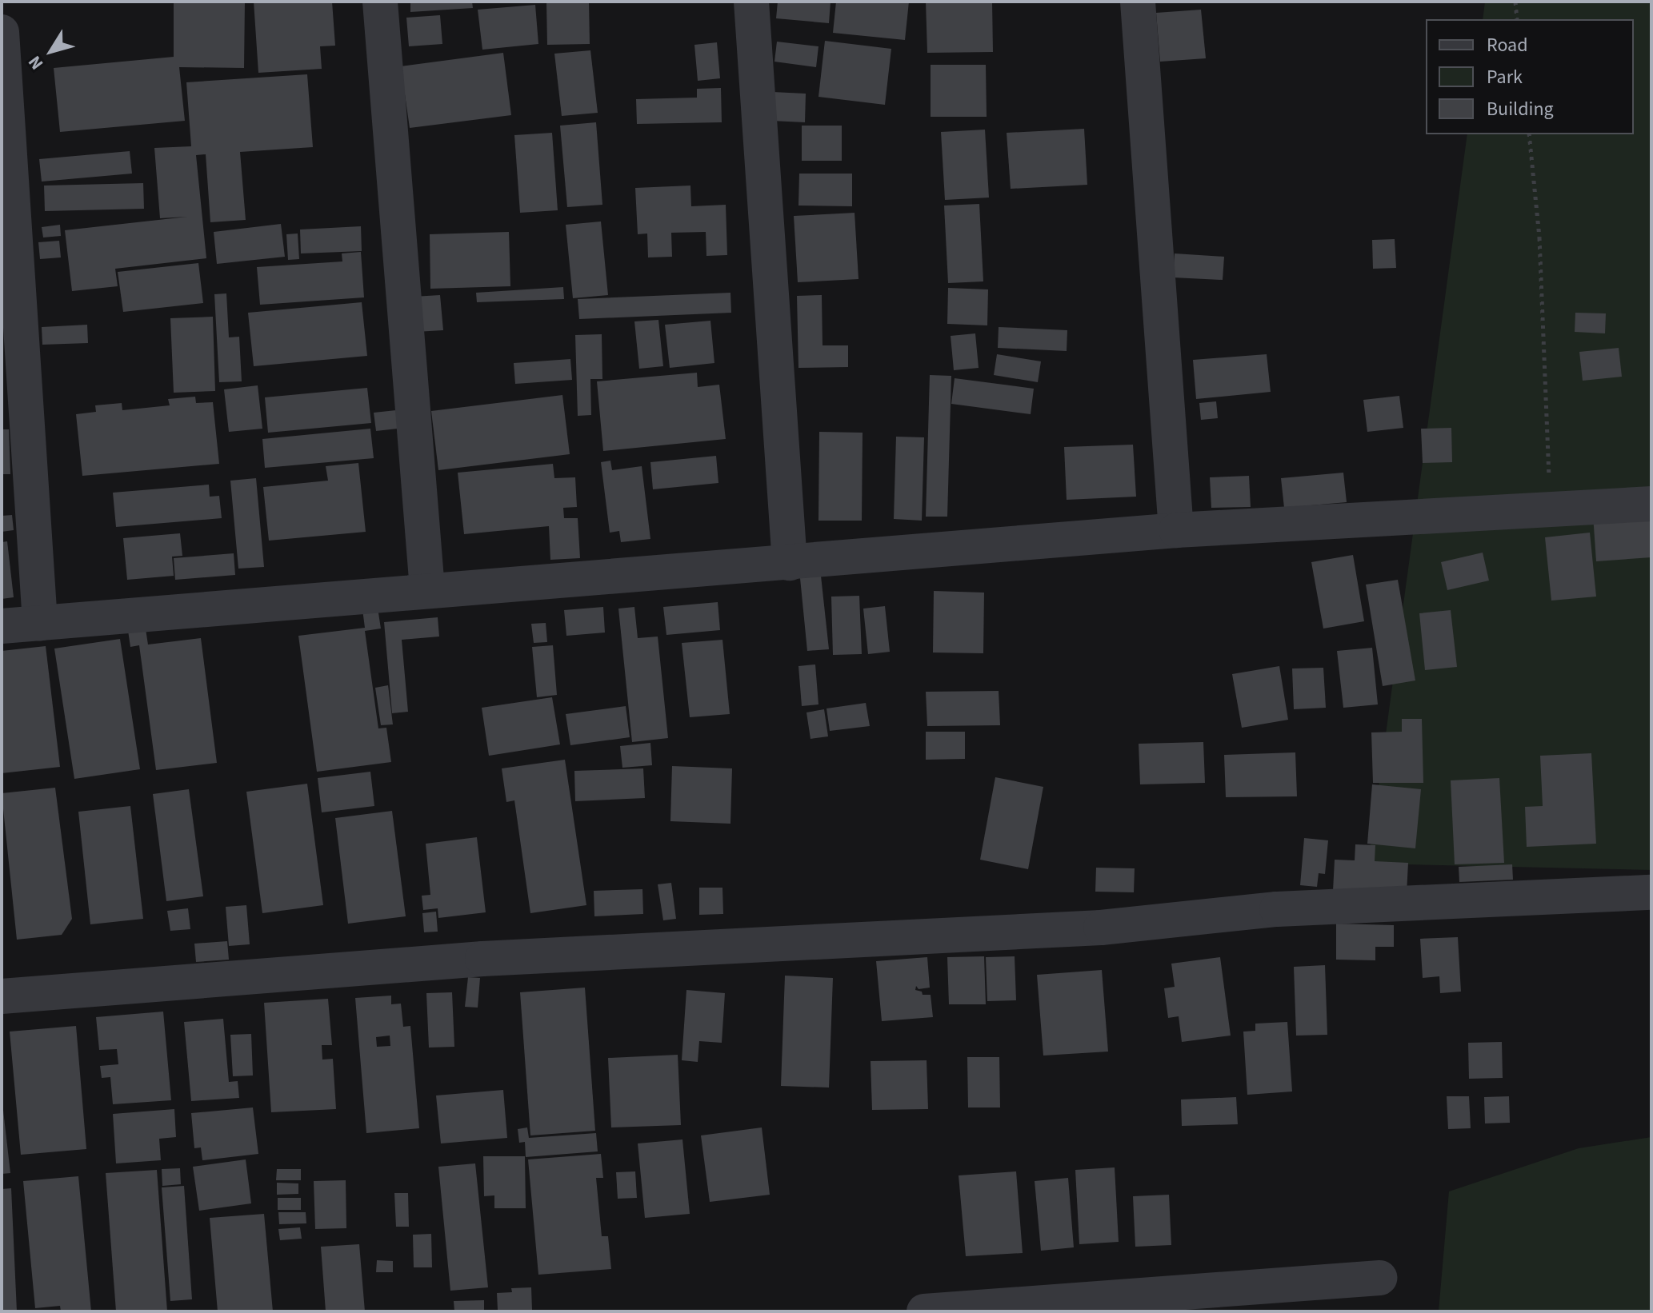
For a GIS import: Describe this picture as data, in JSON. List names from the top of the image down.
{
  "legend": ["Road", "Park", "Building"],
  "north": "bottom left"
}
